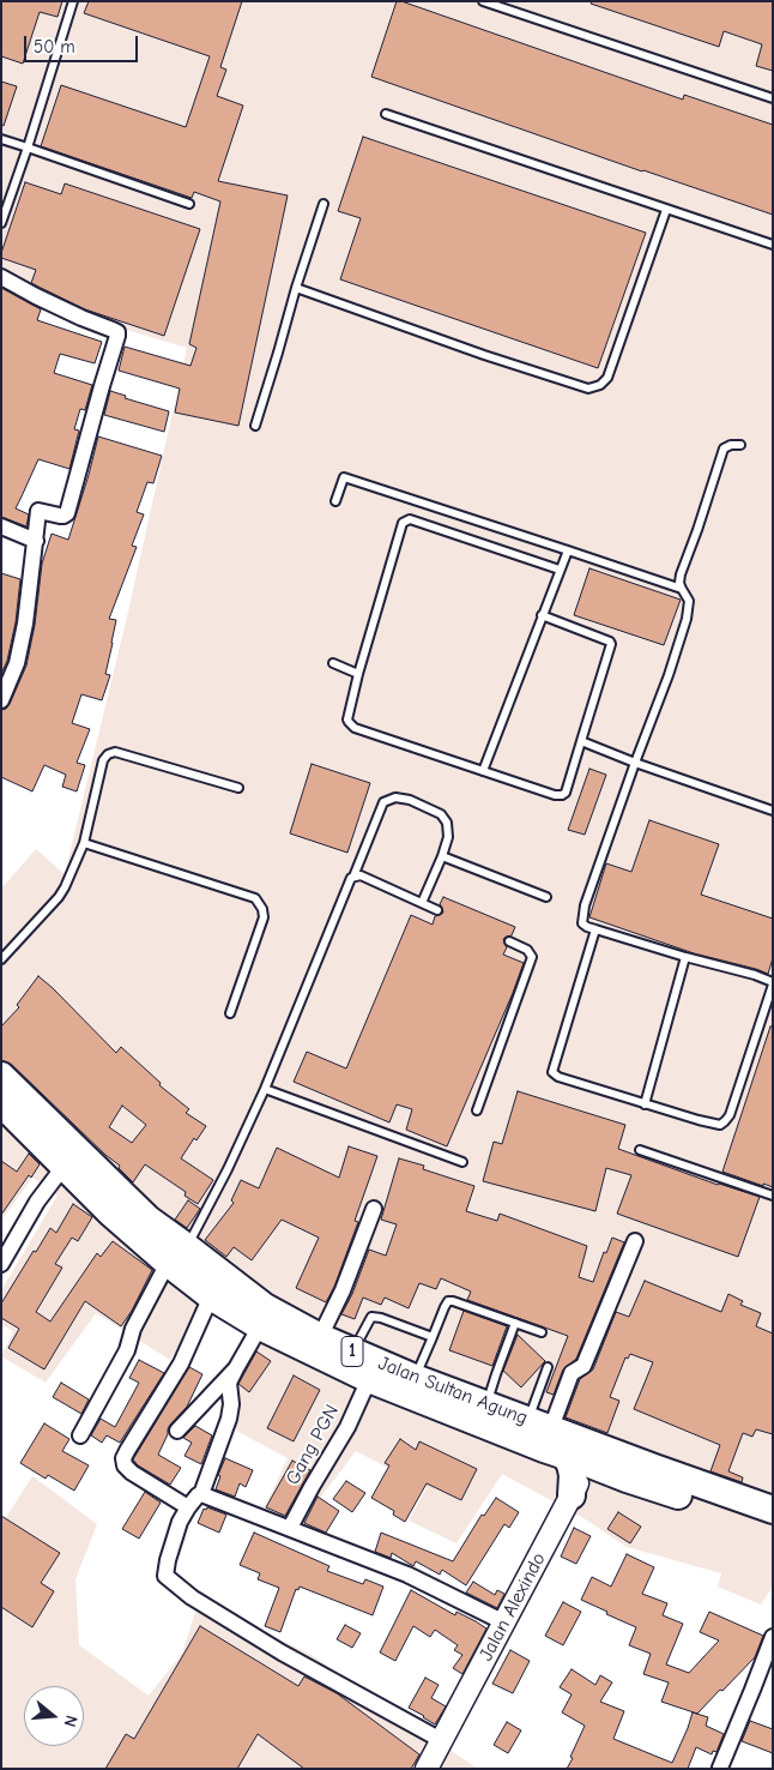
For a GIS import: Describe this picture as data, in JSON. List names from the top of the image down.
{
  "streets": {
    "highway": ["1", "Jalan Sultan Agung"],
    "street": ["Gang PGN", "Jalan Alexindo"]
  },
  "crossings": [
    ["Jalan Sultan Agung", "Gang PGN"]
  ],
  "scale_bar": "50 m",
  "north": "right"
}
